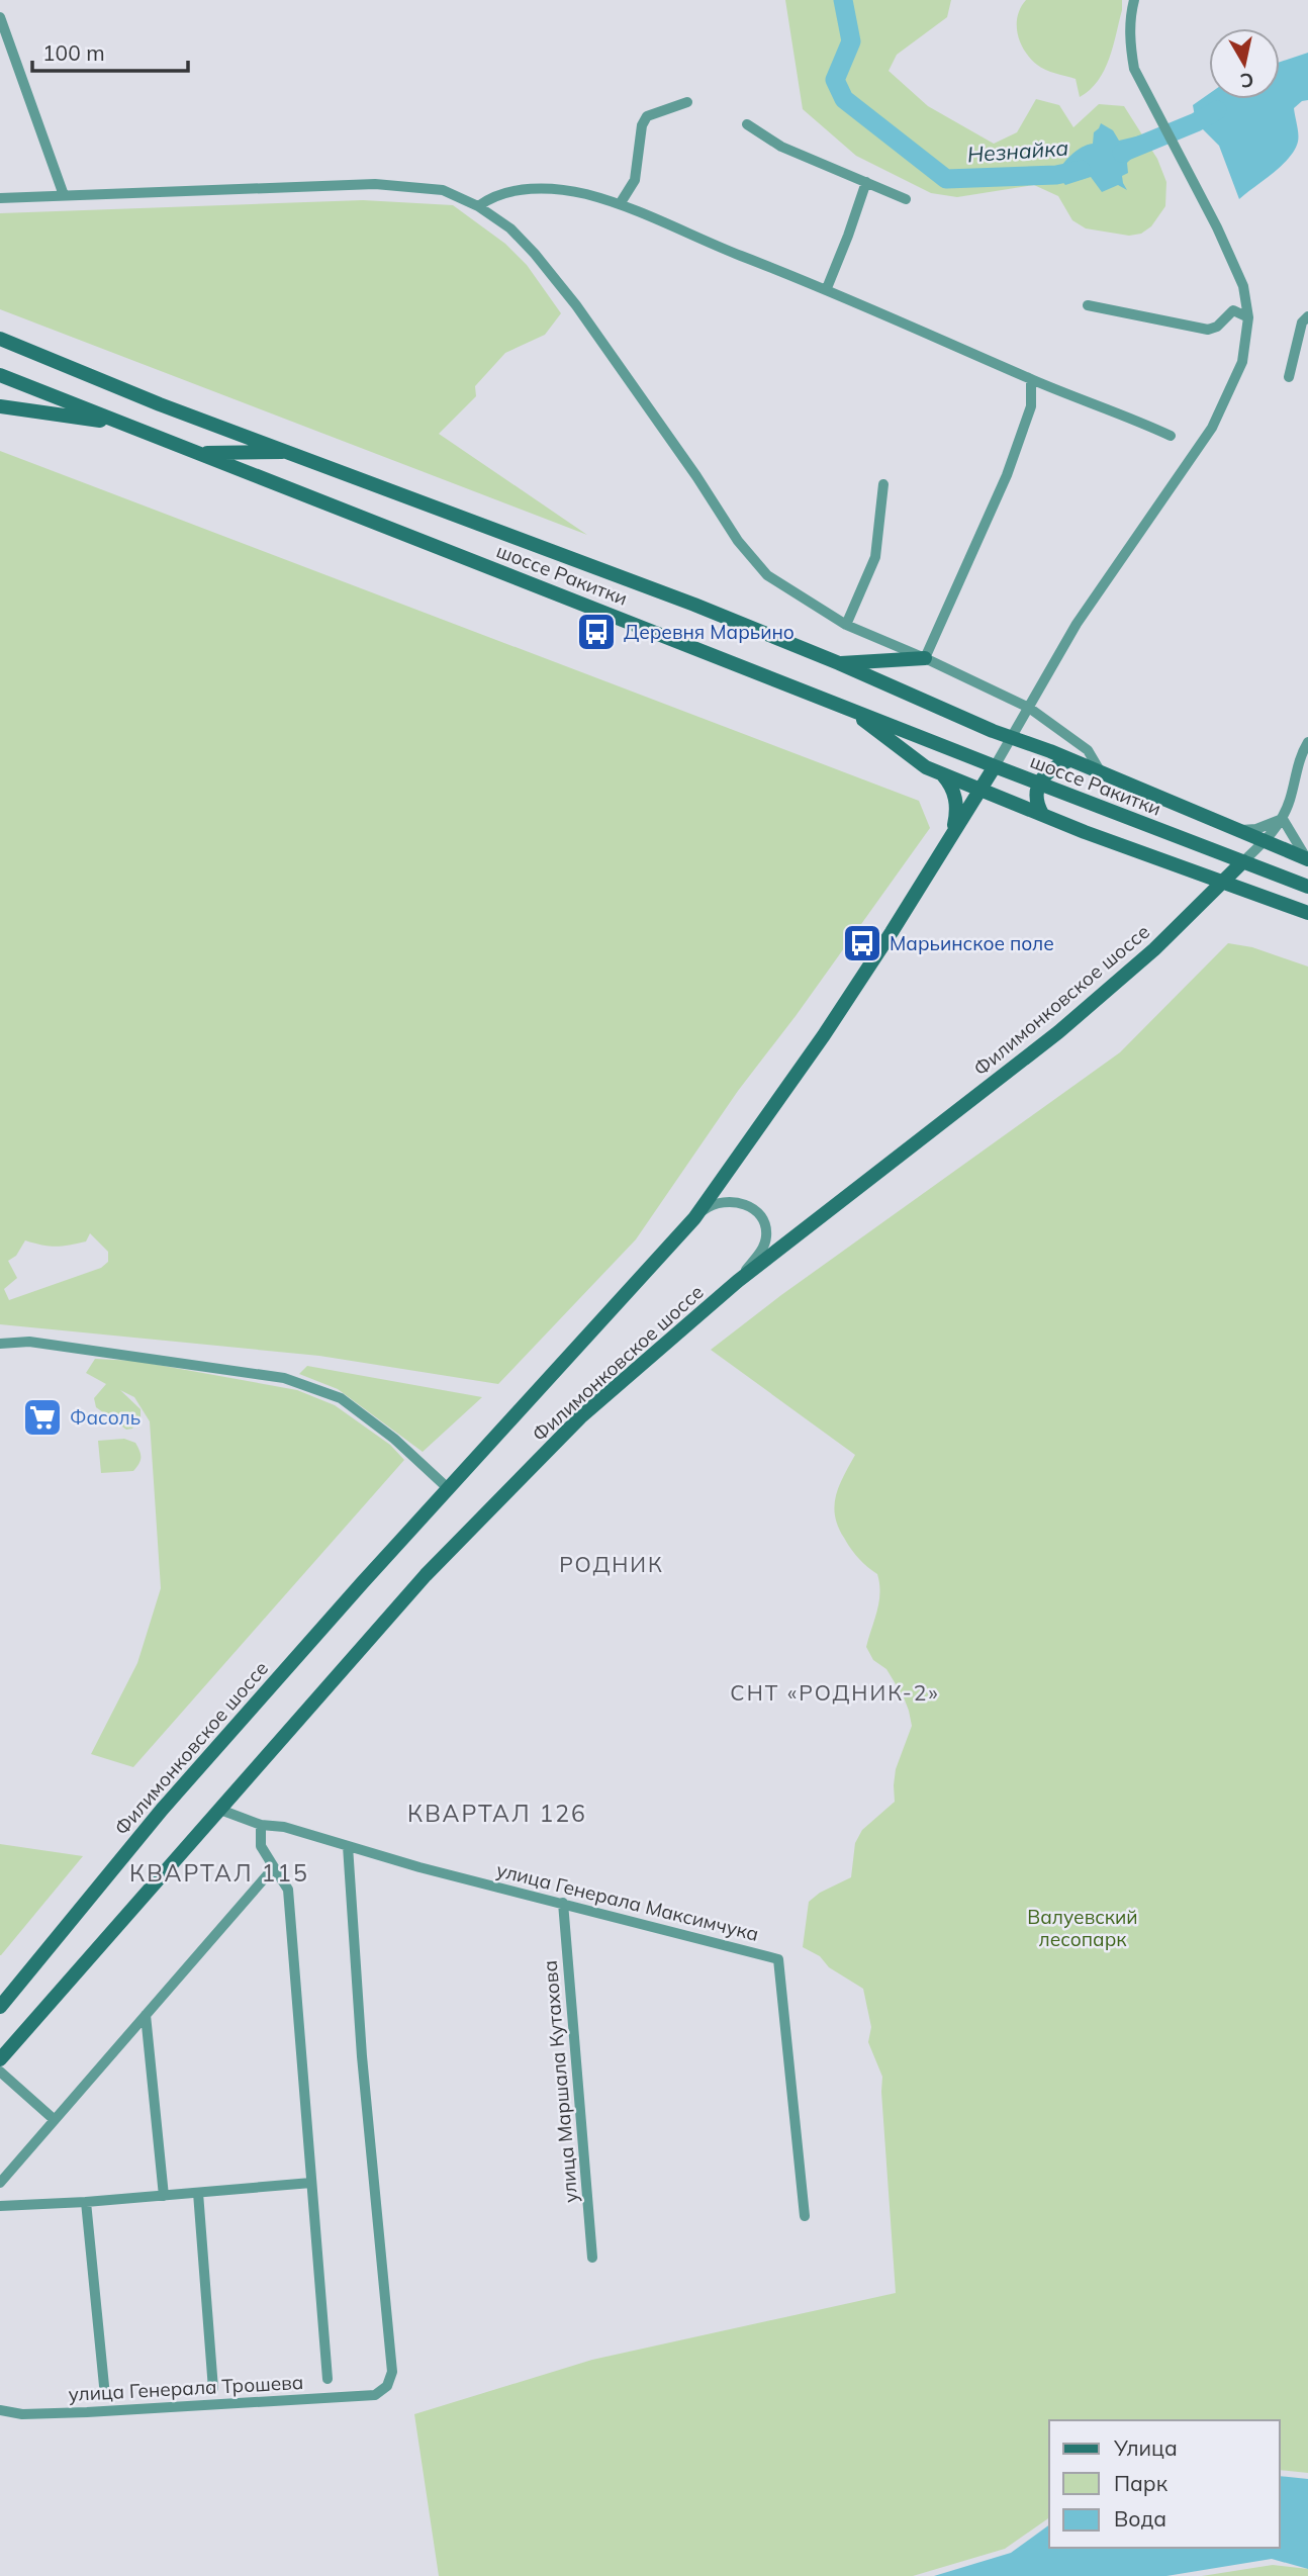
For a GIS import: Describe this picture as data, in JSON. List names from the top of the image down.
{
  "streets": {
    "main road": ["шоссе Ракитки", "Филимонковское шоссе"],
    "street": ["улица Генерала Максимчука", "улица Маршала Кутахова", "улица Генерала Трошева"]
  },
  "crossings": [
    ["шоссе Ракитки", "Филимонковское шоссе"],
    ["Филимонковское шоссе", "улица Генерала Максимчука"],
    ["улица Генерала Максимчука", "улица Маршала Кутахова"],
    ["улица Генерала Максимчука", "улица Генерала Трошева"]
  ],
  "districts": [
    "РОДНИК",
    "СНТ «РОДНИК-2»",
    "КВАРТАЛ 126",
    "КВАРТАЛ 115"
  ],
  "water": ["Незнайка"],
  "parks": ["Валуевский лесопарк"],
  "places": {
    "bus stop": ["Деревня Марьино", "Марьинское поле"],
    "supermarket": ["Фасоль"]
  },
  "legend": ["Улица", "Парк", "Вода"],
  "scale_bar": "100 m",
  "north": "bottom"
}
